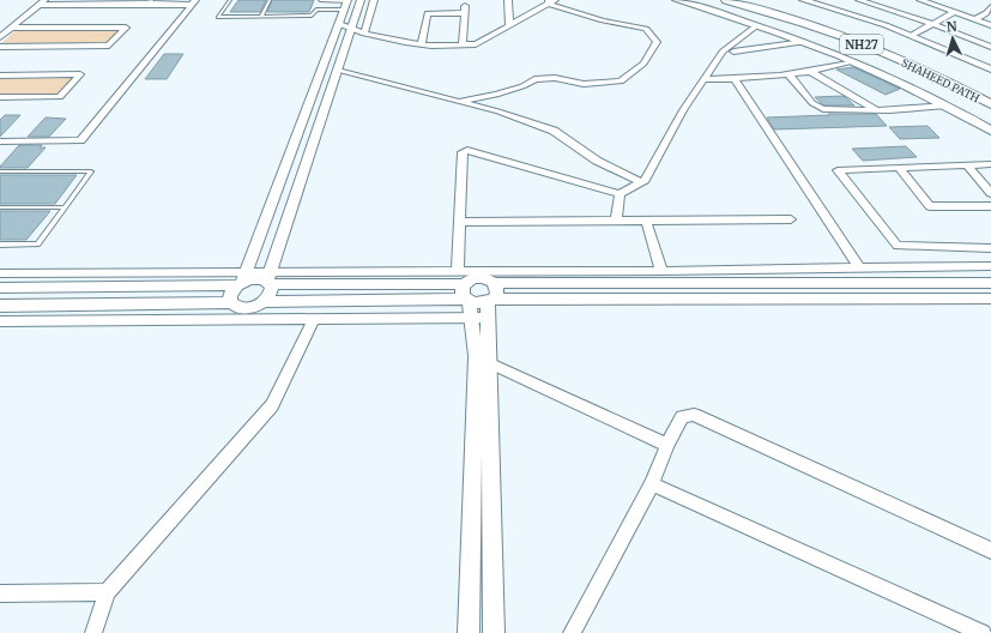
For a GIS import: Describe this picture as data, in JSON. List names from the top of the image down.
{
  "streets": {
    "highway": ["NH27", "SHAHEED PATH"]
  },
  "north": "top"
}
